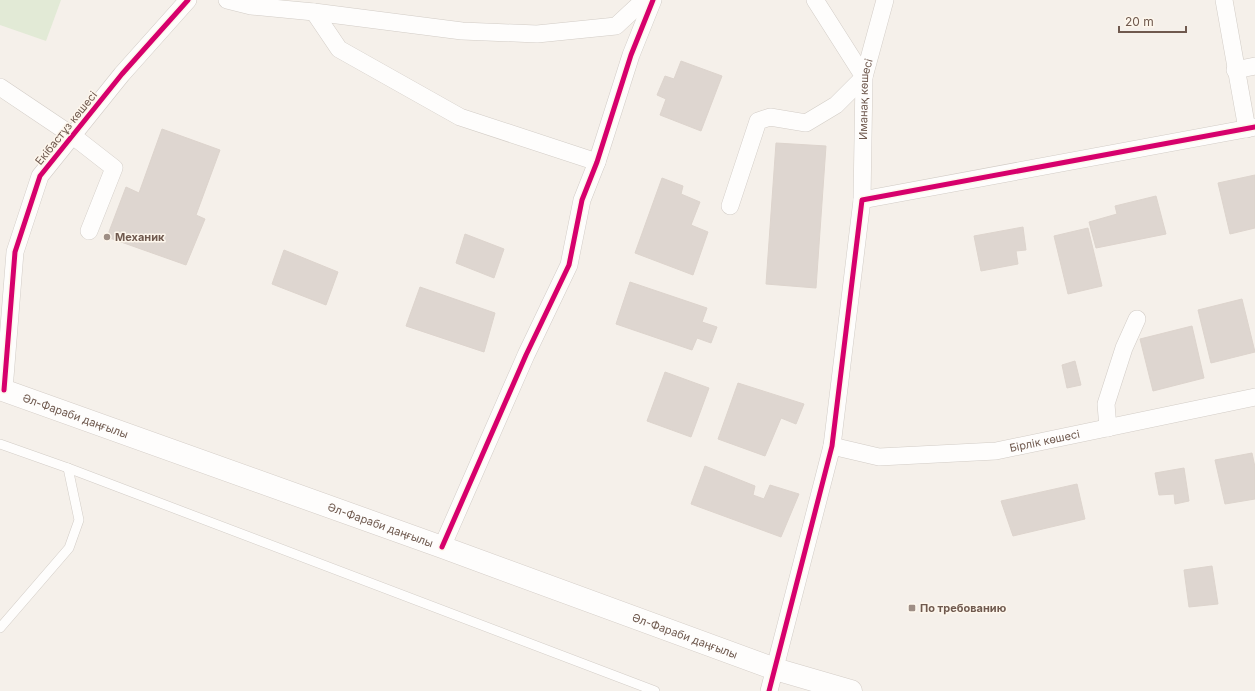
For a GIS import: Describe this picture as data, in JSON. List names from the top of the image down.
{
  "streets": {
    "main road": ["Әл-Фараби даңғылы"],
    "street": ["Иманақ көшесі", "Екібастұз көшесі", "Бірлік көшесі"]
  },
  "crossings": [
    ["Иманақ көшесі", "Әл-Фараби даңғылы"],
    ["Иманақ көшесі", "Бірлік көшесі"],
    ["Екібастұз көшесі", "Әл-Фараби даңғылы"]
  ],
  "places": {
    "other": ["Механик"],
    "transit": ["По требованию"]
  },
  "scale_bar": "20 m"
}
